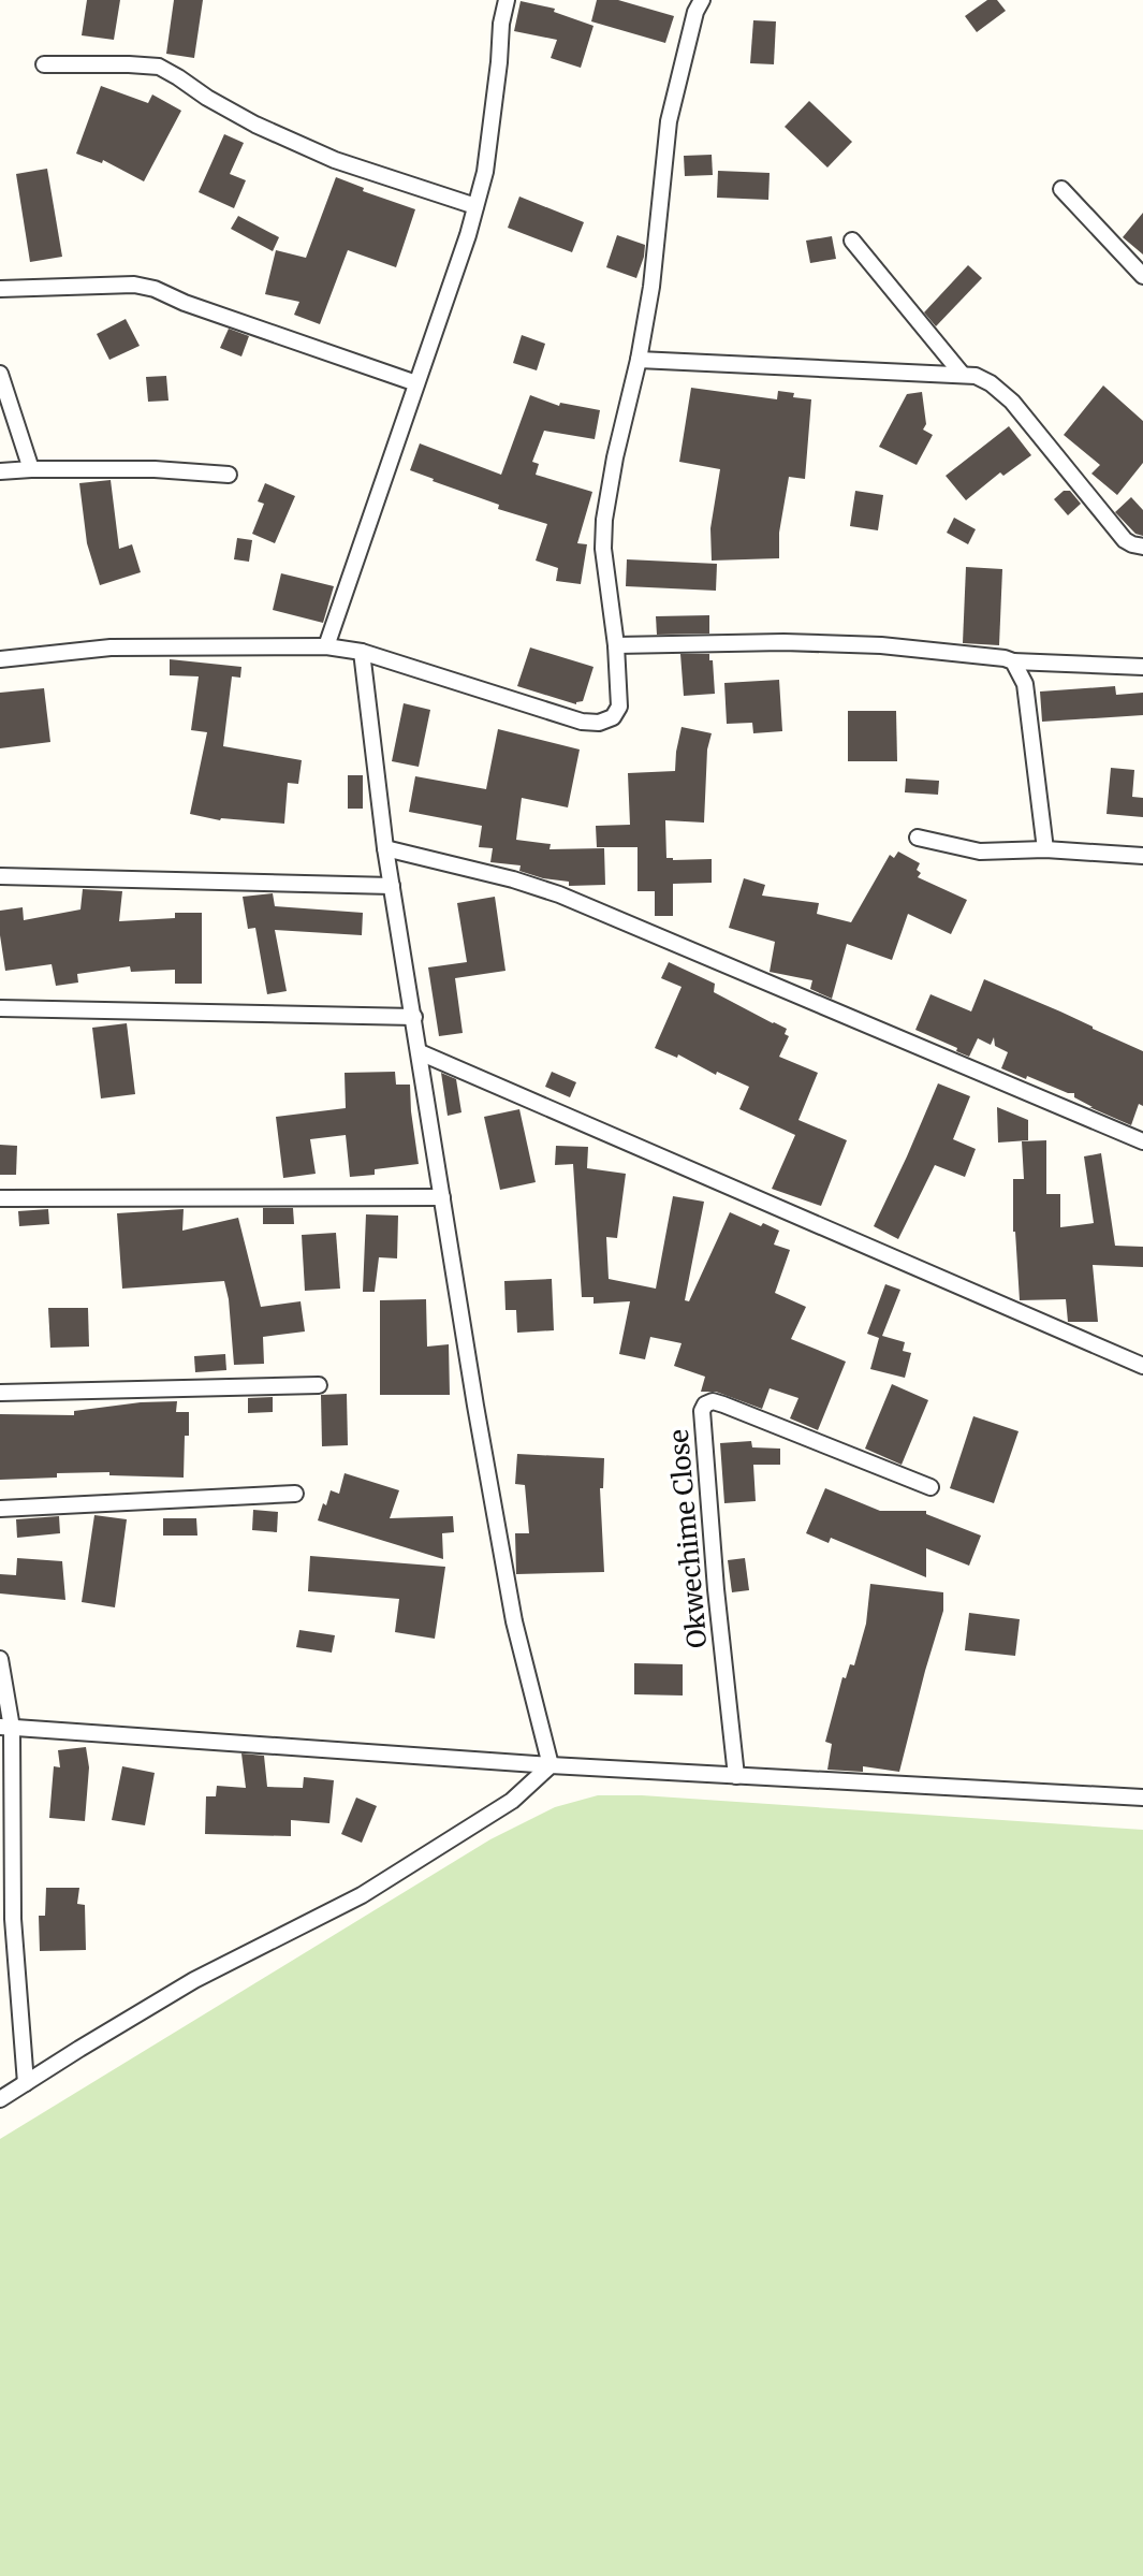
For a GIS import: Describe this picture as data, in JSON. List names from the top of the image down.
{
  "streets": {
    "street": ["Okwechime Close"]
  }
}
